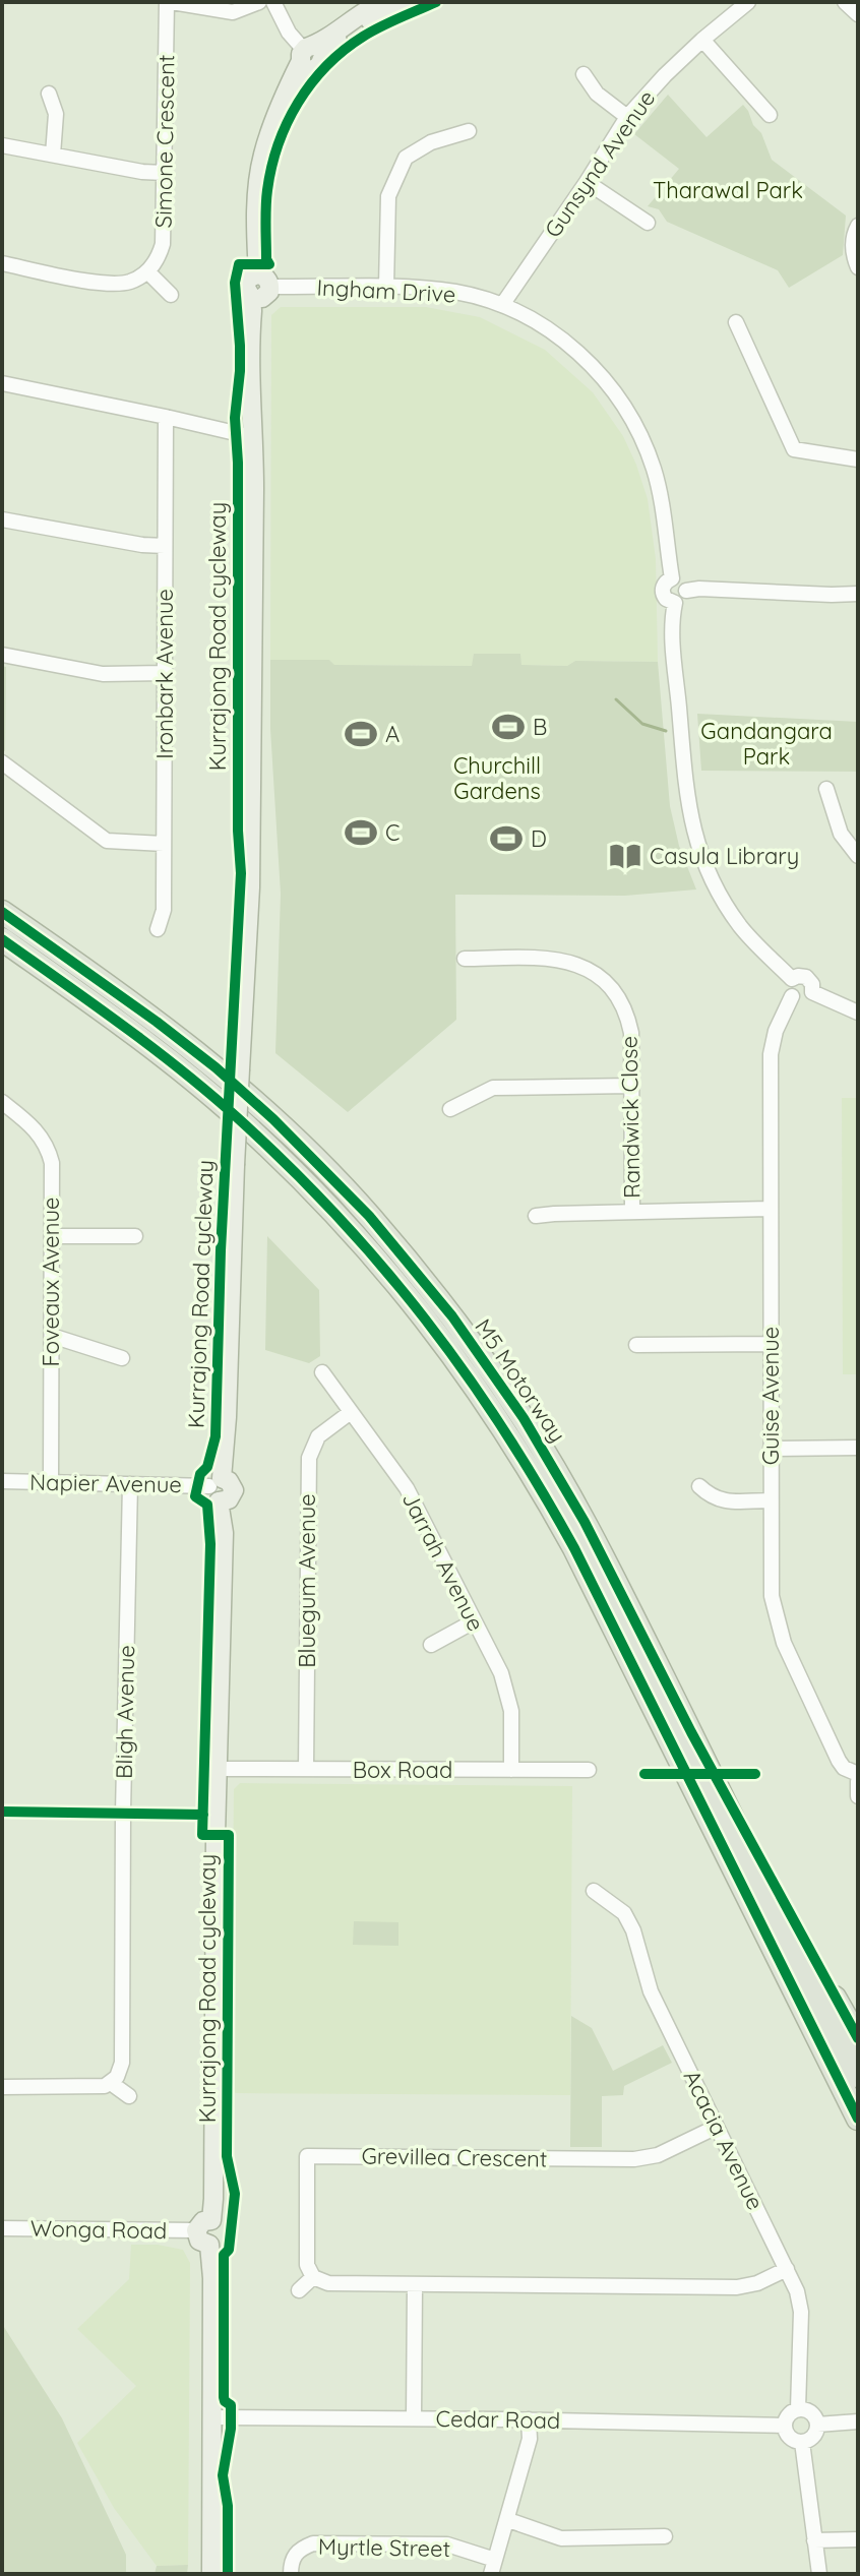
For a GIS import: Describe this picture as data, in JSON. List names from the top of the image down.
{
  "streets": {
    "highway": ["M5 Motorway"],
    "street": [
      "Simone Crescent",
      "Gunsynd Avenue",
      "Ingham Drive",
      "Ironbark Avenue",
      "Randwick Close",
      "Foveaux Avenue",
      "Guise Avenue",
      "Napier Avenue",
      "Jarrah Avenue",
      "Bluegum Avenue",
      "Bligh Avenue",
      "Box Road",
      "Acacia Avenue",
      "Grevillea Crescent",
      "Wonga Road",
      "Cedar Road",
      "Myrtle Street"
    ],
    "cycle path": ["Kurrajong Road cycleway"]
  },
  "crossings": [
    ["Gunsynd Avenue", "Ingham Drive"],
    ["Foveaux Avenue", "Napier Avenue"],
    ["Napier Avenue", "Bligh Avenue"],
    ["Jarrah Avenue", "Bluegum Avenue"],
    ["Jarrah Avenue", "Box Road"],
    ["Bluegum Avenue", "Box Road"],
    ["Acacia Avenue", "Grevillea Crescent"],
    ["Acacia Avenue", "Cedar Road"]
  ],
  "parks": ["Tharawal Park", "Gandangara Park", "Churchill Gardens"],
  "places": {
    "sports": [
      "B",
      "A",
      "C",
      "D"
    ],
    "library": ["Casula Library"]
  }
}
